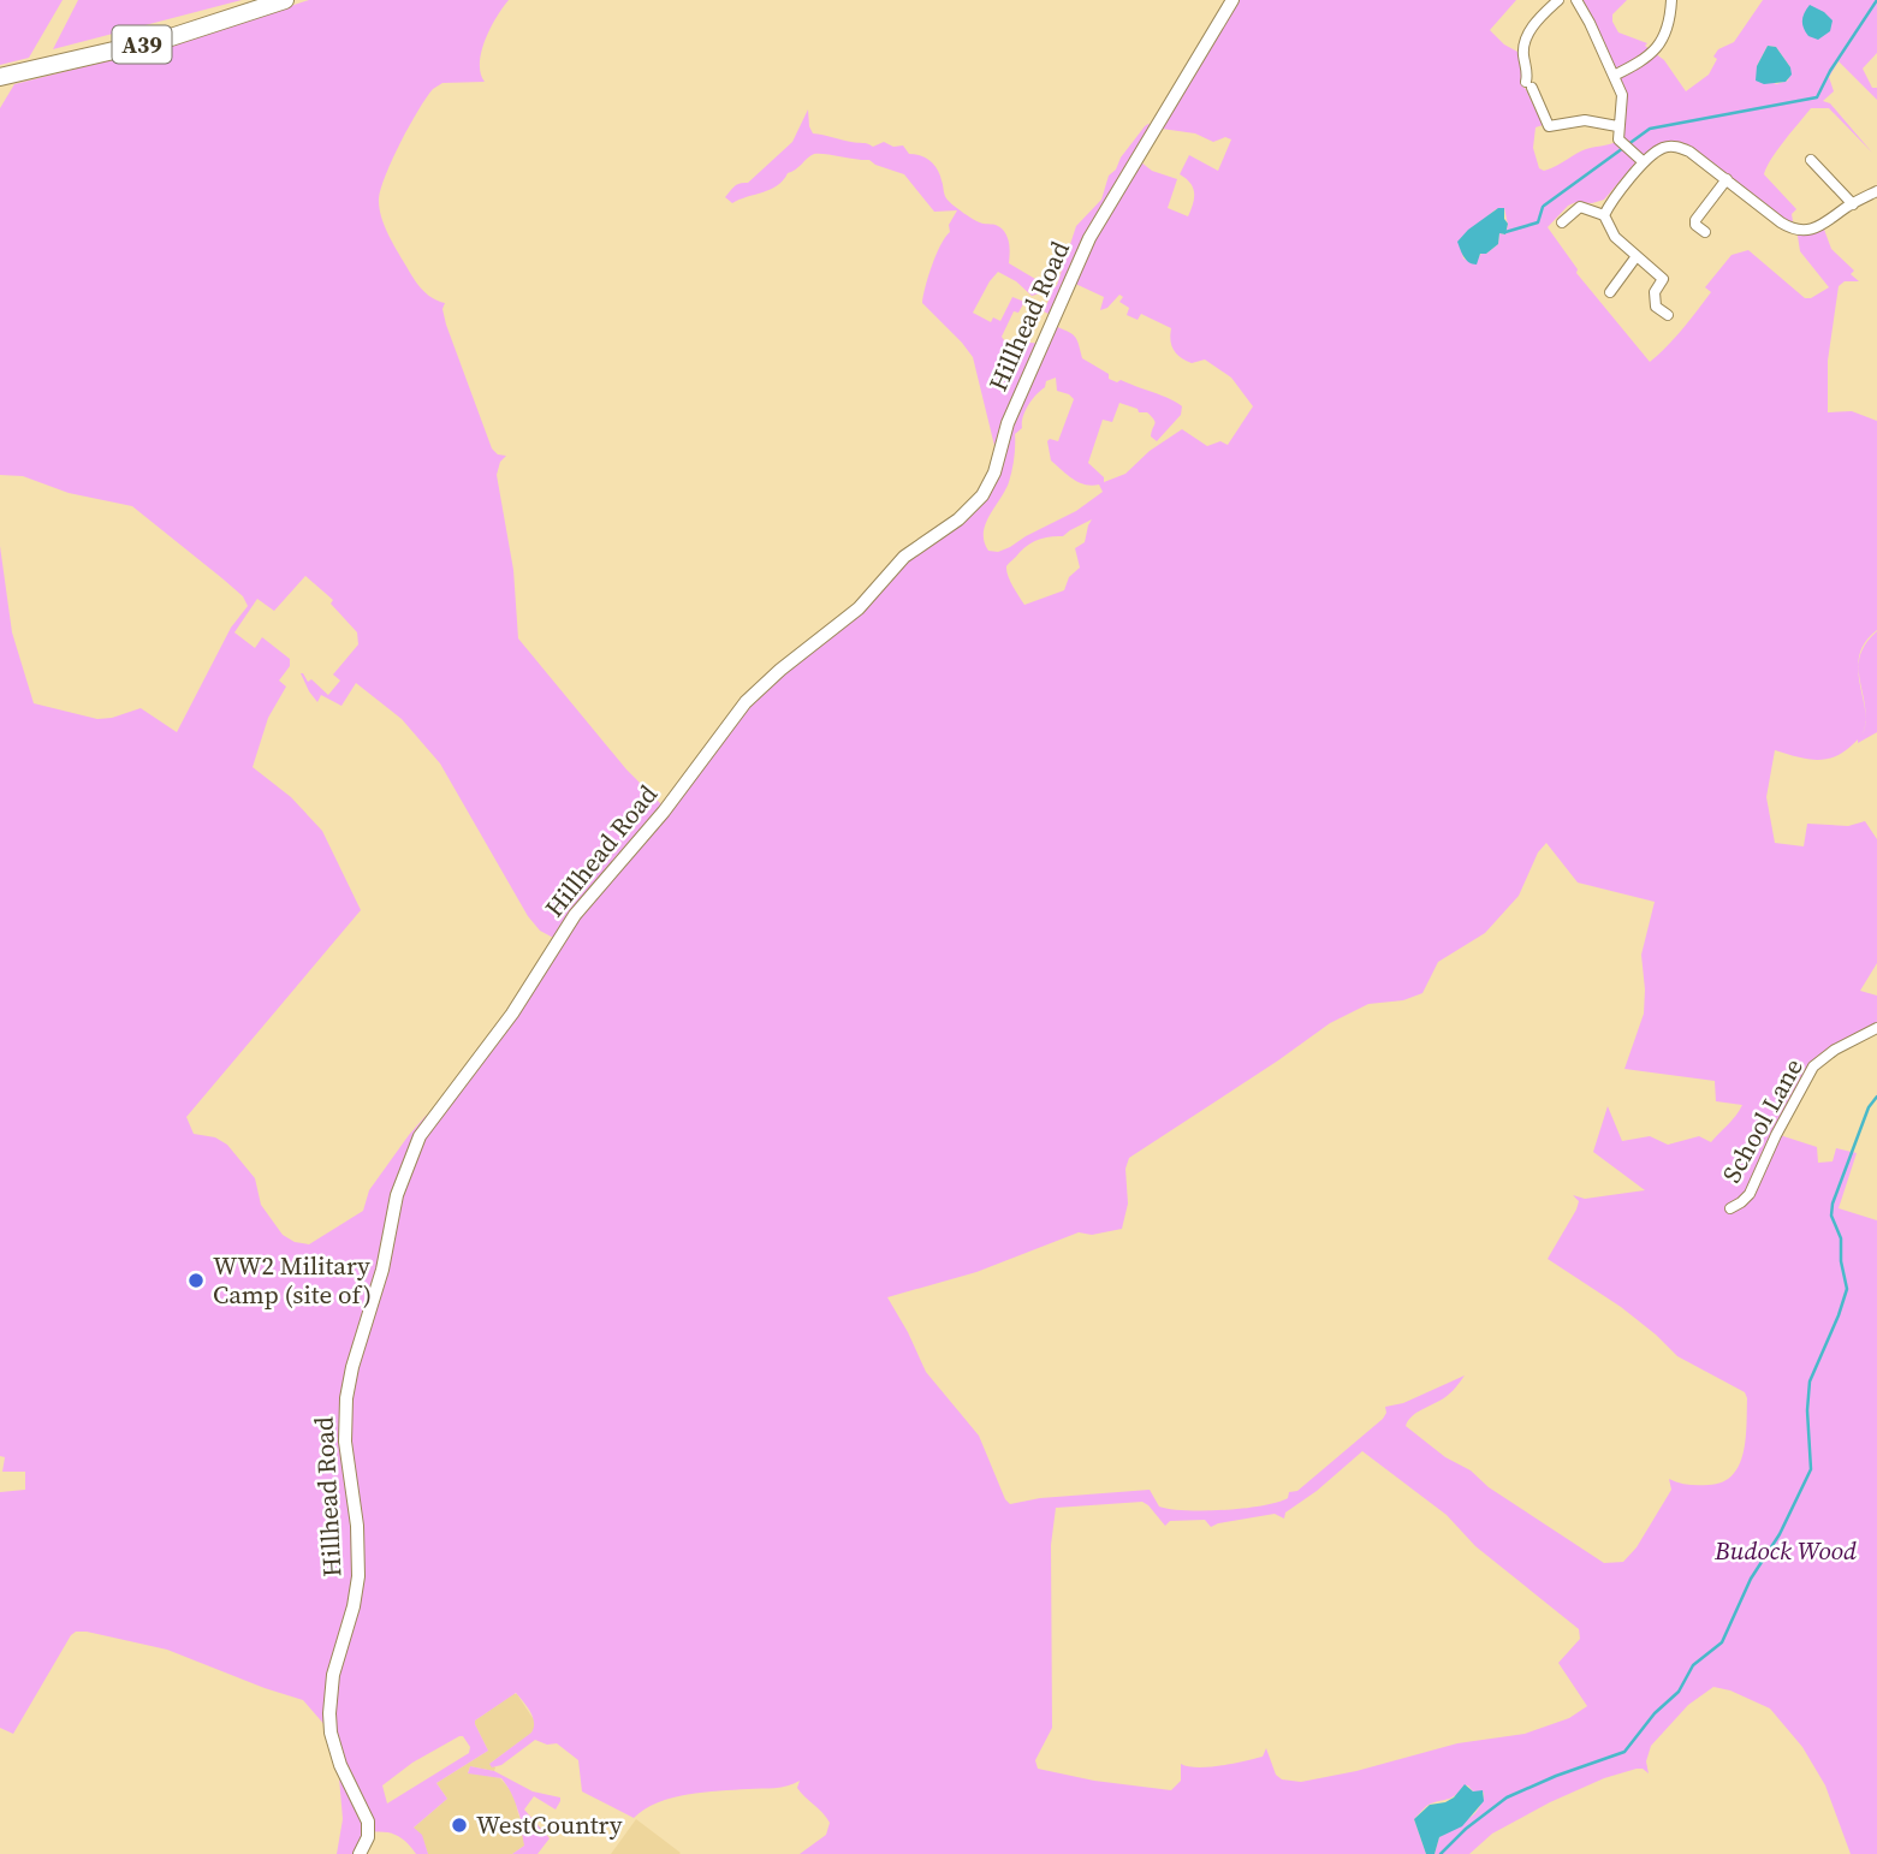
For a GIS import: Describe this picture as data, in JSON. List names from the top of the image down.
{
  "streets": {
    "highway": ["A39"],
    "street": ["Hillhead Road", "School Lane"]
  },
  "parks": ["Budock Wood"],
  "places": ["WW2 Military Camp (site of)", "WestCountry"]
}
